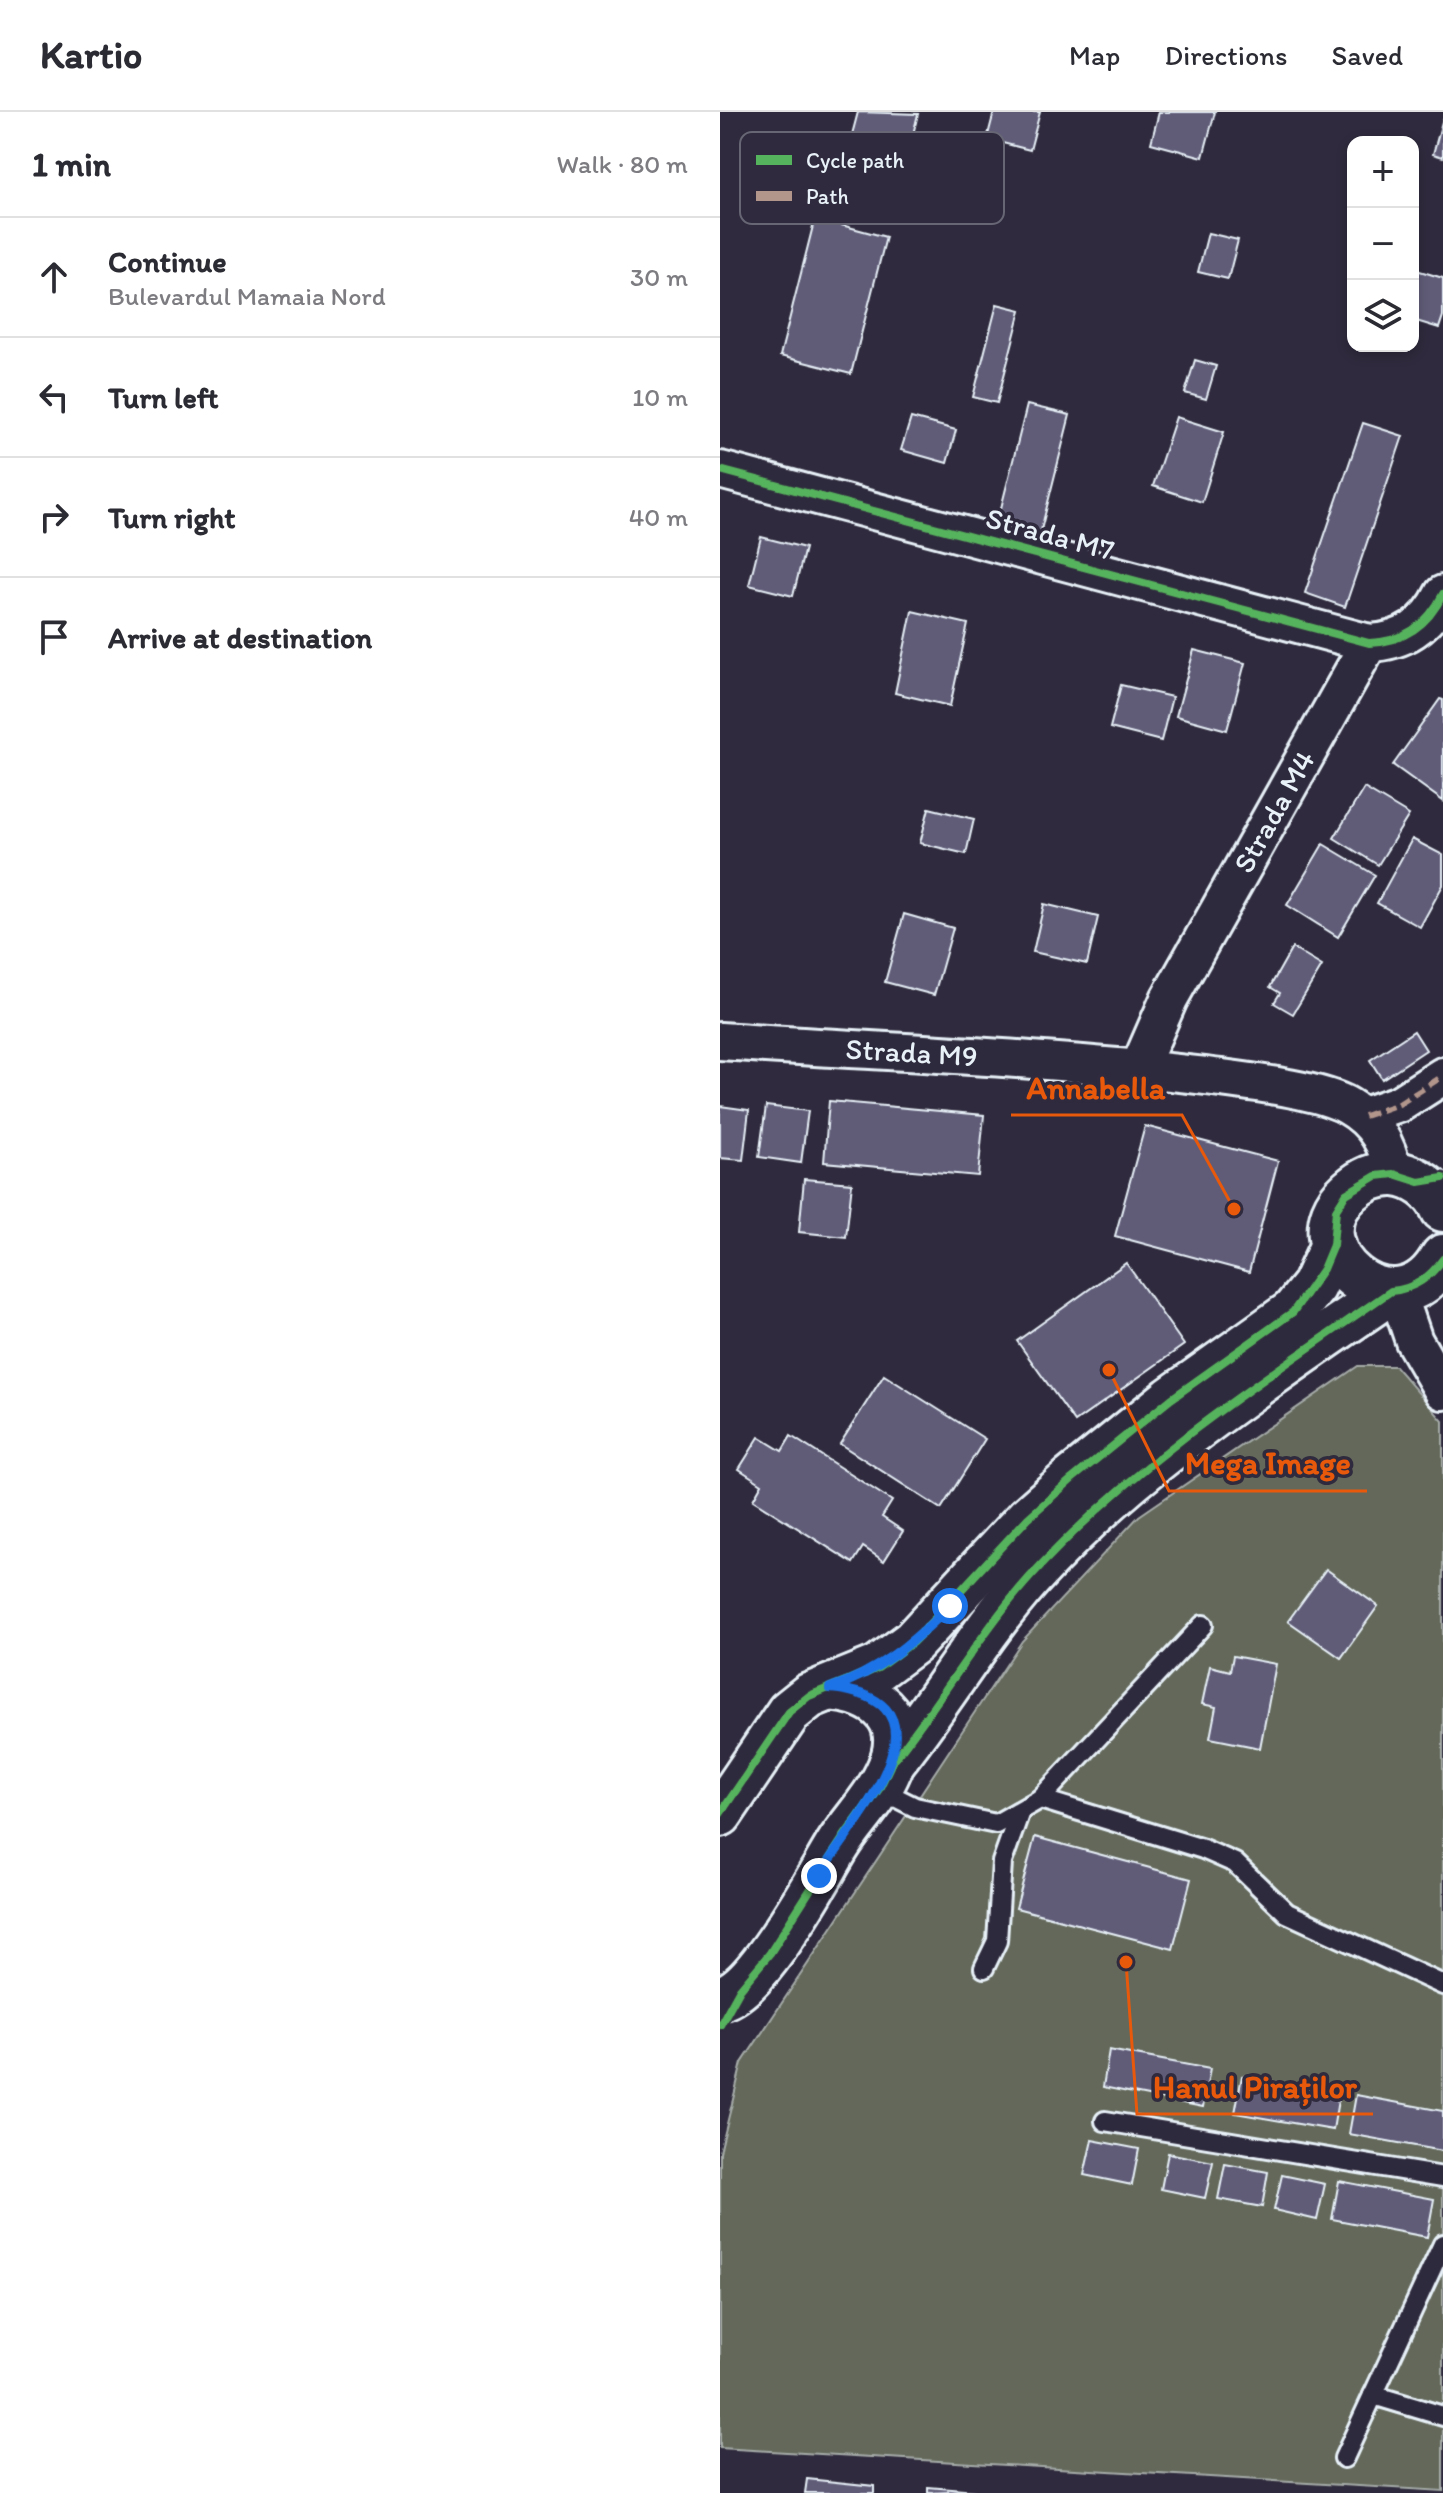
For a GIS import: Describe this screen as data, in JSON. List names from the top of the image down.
{
  "streets": {
    "street": ["Strada M7", "Strada M4", "Strada M9"]
  },
  "crossings": [
    ["Strada M7", "Strada M4"],
    ["Strada M4", "Strada M9"]
  ],
  "places": ["Annabella", "Mega Image", "Hanul Piraților"],
  "legend": ["Cycle path", "Path"],
  "page": {
    "header": "Kartio",
    "nav": ["Map", "Directions", "Saved"],
    "heading": ["1 min", "Walk · 80 m"],
    "map_buttons": ["+", "−"],
    "list": [
      ["Continue", "Bulevardul Mamaia Nord", "30 m"],
      ["Turn left", "10 m"],
      ["Turn right", "40 m"],
      "Arrive at destination"
    ]
  }
}
